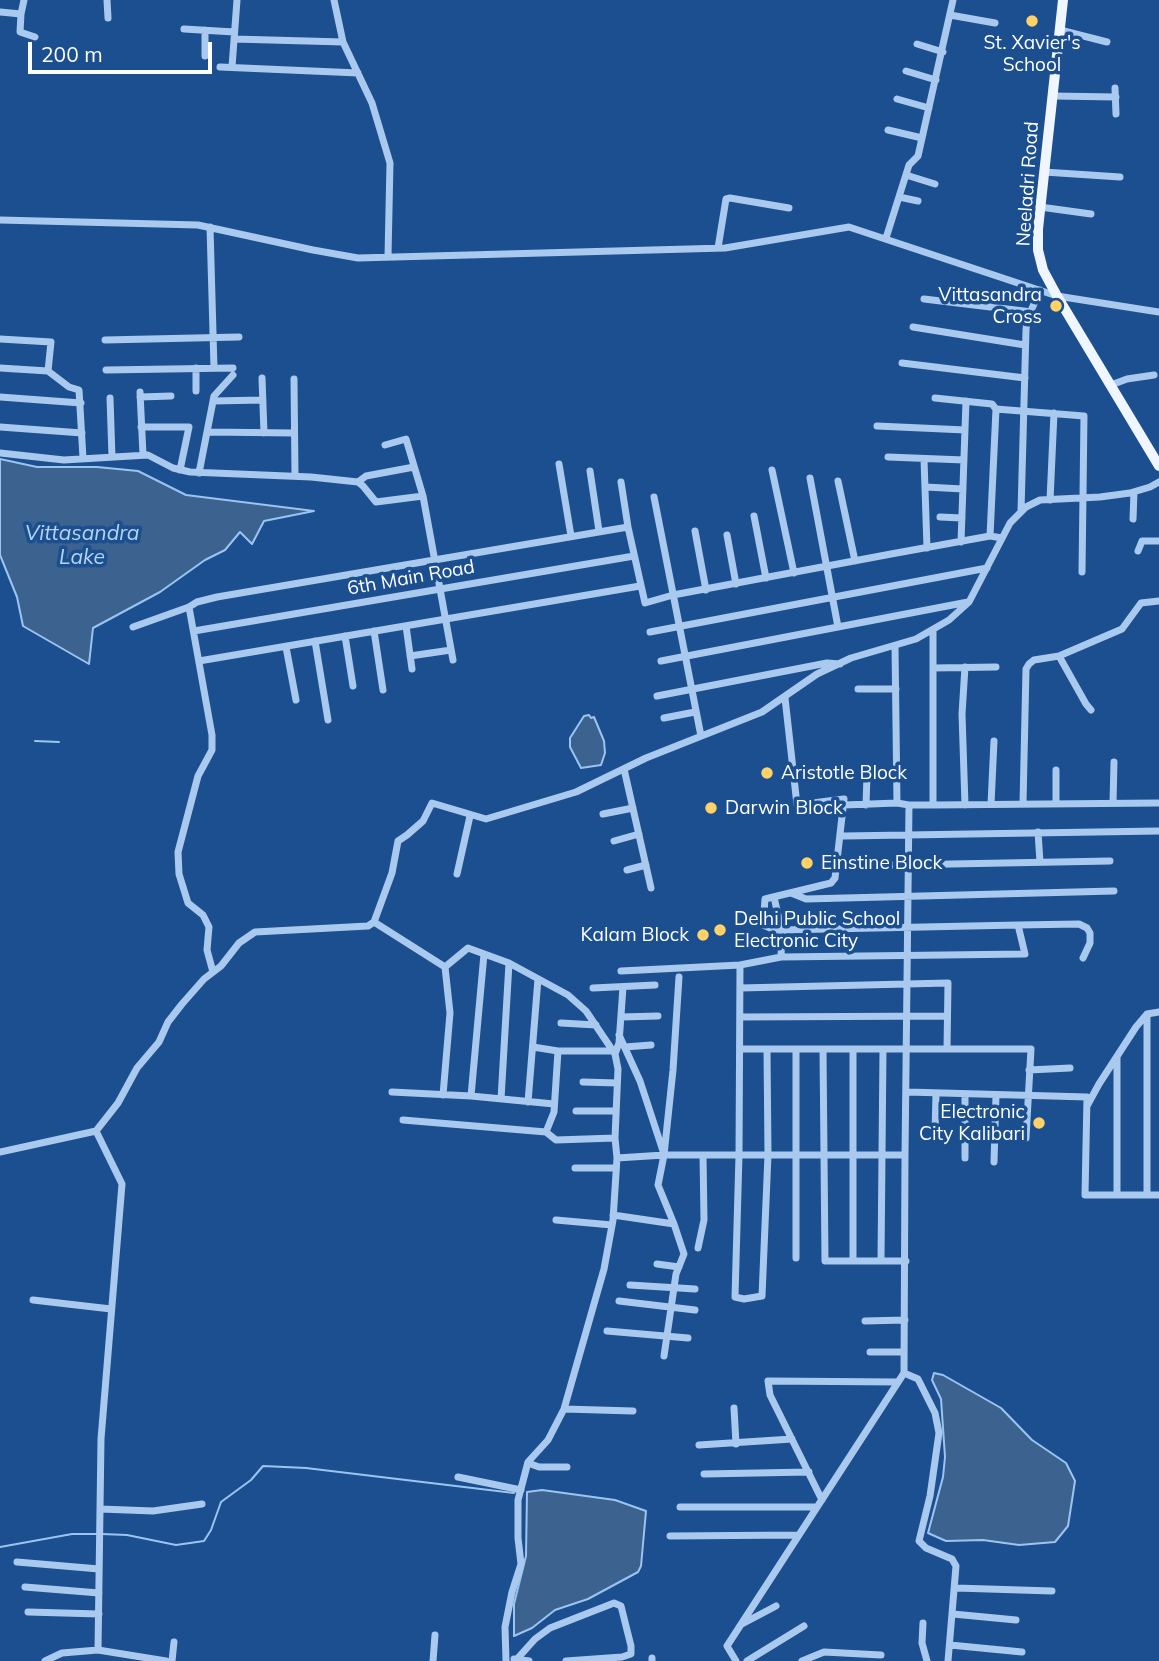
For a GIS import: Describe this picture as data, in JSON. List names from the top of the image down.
{
  "streets": {
    "main road": ["Neeladri Road"],
    "street": ["6th Main Road"]
  },
  "water": ["Vittasandra Lake"],
  "places": [
    "St. Xavier's School",
    "Vittasandra Cross",
    "Aristotle Block",
    "Darwin Block",
    "Einstine Block",
    "Delhi Public School Electronic City",
    "Kalam Block",
    "Electronic City Kalibari"
  ],
  "scale_bar": "200 m"
}
